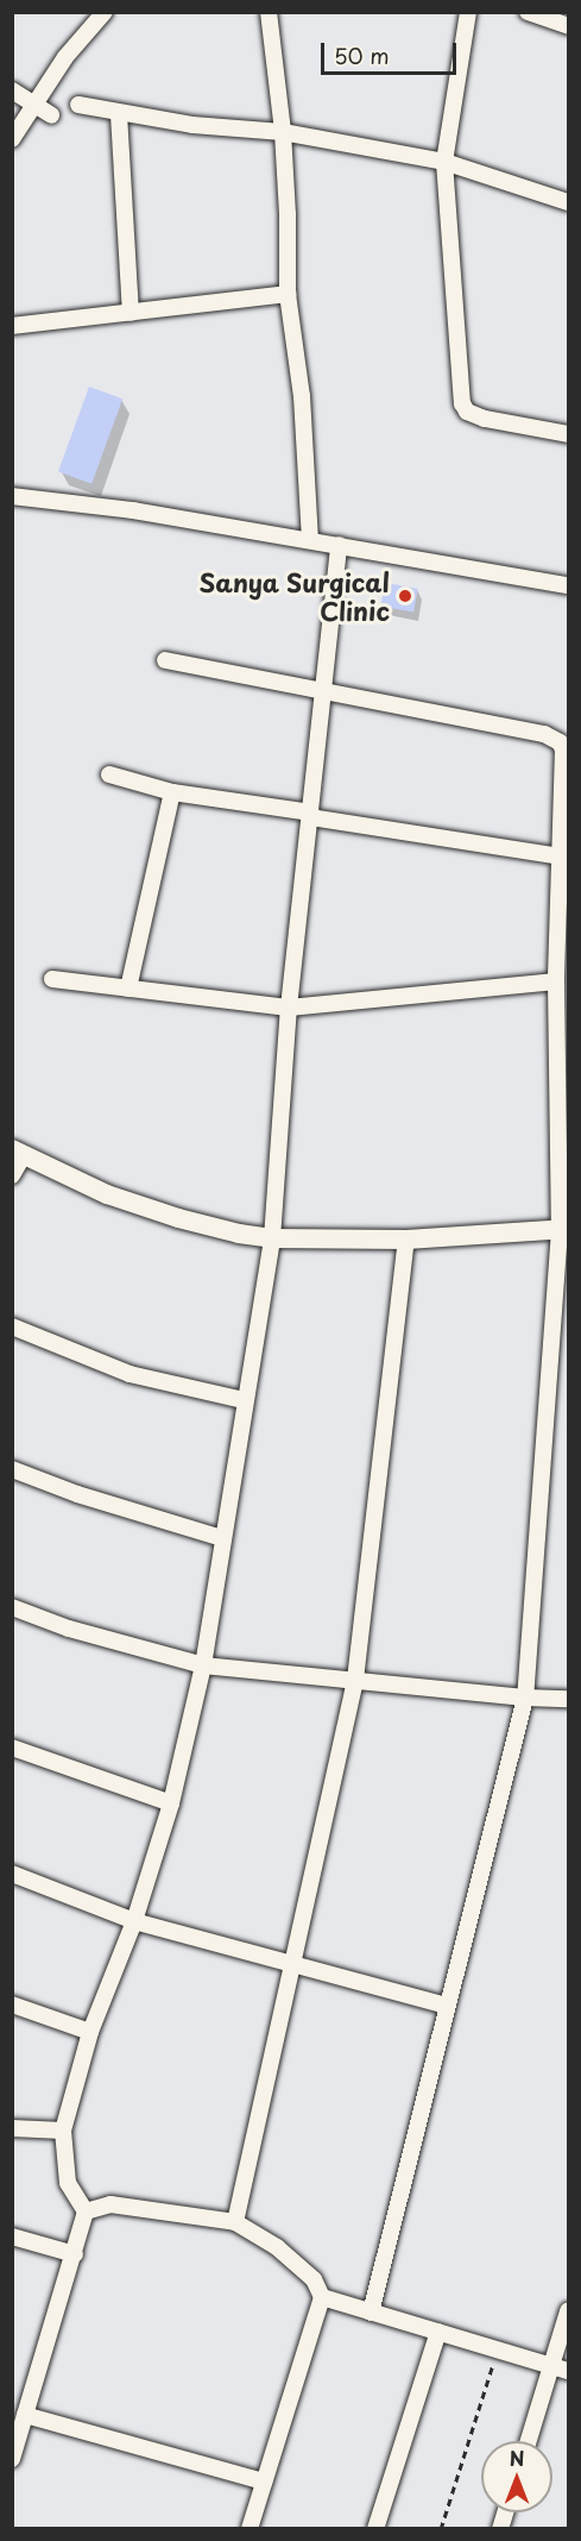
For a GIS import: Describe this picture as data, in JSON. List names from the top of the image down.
{
  "places": ["Sanya Surgical Clinic"],
  "scale_bar": "50 m",
  "north": "top"
}
